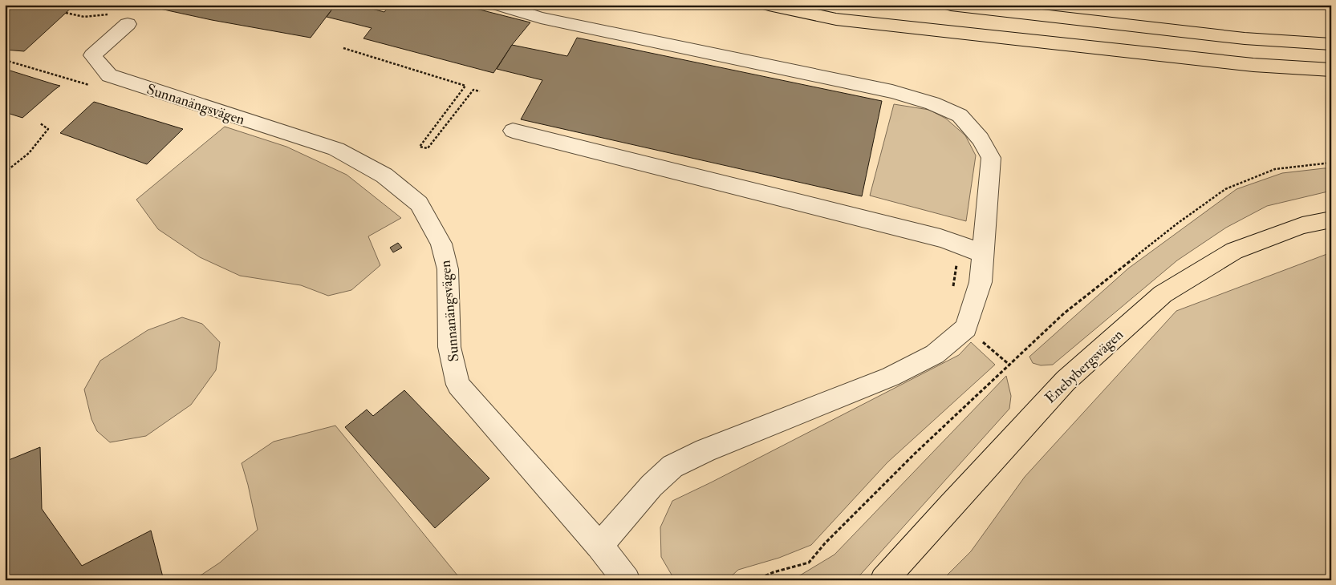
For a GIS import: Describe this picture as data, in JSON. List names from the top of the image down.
{
  "streets": {
    "main road": ["Enebybergsvägen"],
    "street": ["Sunnanängsvägen"]
  }
}
